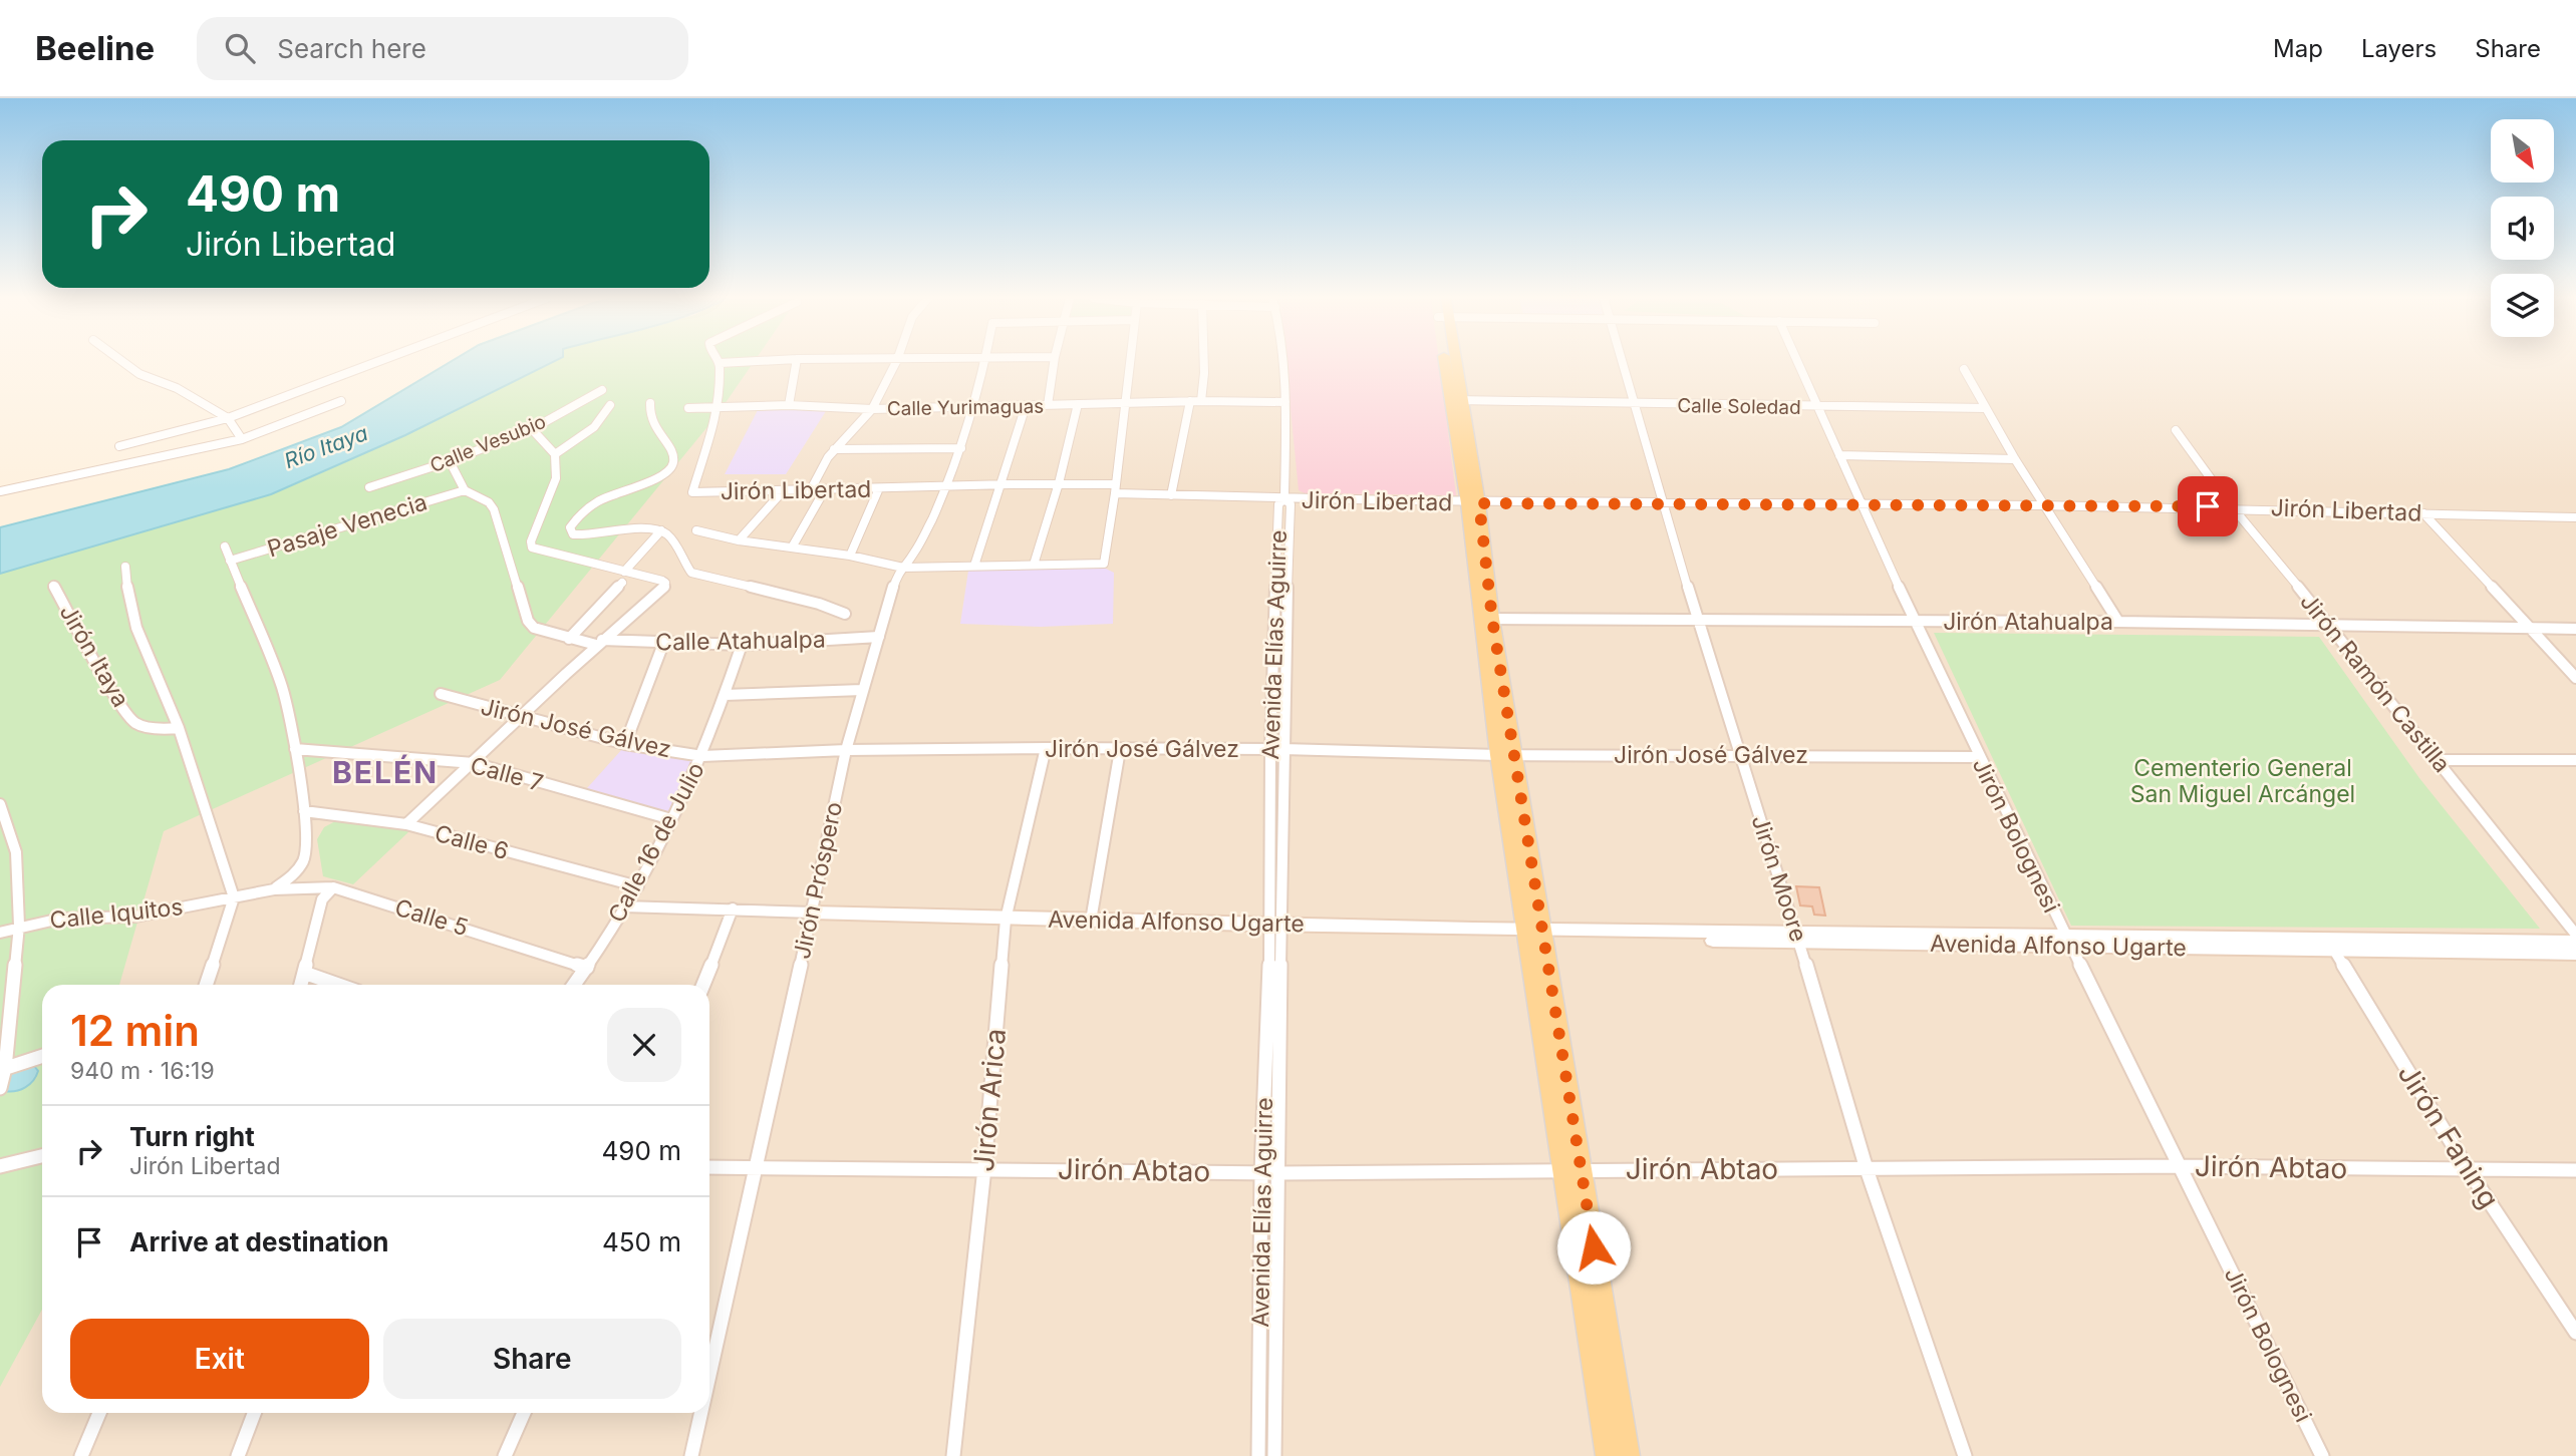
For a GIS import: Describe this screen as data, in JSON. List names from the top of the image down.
{
  "streets": {
    "main road": ["Avenida Alfonso Ugarte"],
    "street": [
      "Calle Soledad",
      "Calle Yurimaguas",
      "Calle Vesubio",
      "Jirón Libertad",
      "Pasaje Venecia",
      "Jirón Atahualpa",
      "Calle Atahualpa",
      "Avenida Elías Aguirre",
      "Jirón Itaya",
      "Jirón Ramón Castilla",
      "Jirón José Gálvez",
      "Calle 7",
      "Jirón Bolognesi",
      "Calle 6",
      "Calle 16 de Julio",
      "Jirón Moore",
      "Jirón Próspero",
      "Calle Iquitos",
      "Calle 5",
      "Jirón Arica",
      "Jirón Faning",
      "Jirón Abtao"
    ]
  },
  "crossings": [
    ["Calle Soledad", "Jirón Bolognesi"],
    ["Calle Soledad", "Jirón Moore"],
    ["Calle Yurimaguas", "Jirón Libertad"],
    ["Calle Yurimaguas", "Avenida Elías Aguirre"],
    ["Calle Yurimaguas", "Jirón Próspero"],
    ["Calle Vesubio", "Calle Atahualpa"],
    ["Jirón Libertad", "Avenida Elías Aguirre"],
    ["Jirón Libertad", "Jirón Ramón Castilla"],
    ["Jirón Libertad", "Jirón Bolognesi"],
    ["Jirón Libertad", "Jirón Moore"],
    ["Jirón Libertad", "Jirón Próspero"],
    ["Pasaje Venecia", "Calle Atahualpa"],
    ["Jirón Atahualpa", "Jirón Ramón Castilla"],
    ["Jirón Atahualpa", "Jirón Bolognesi"],
    ["Jirón Atahualpa", "Jirón Moore"],
    ["Calle Atahualpa", "Calle 16 de Julio"],
    ["Calle Atahualpa", "Jirón Próspero"],
    ["Avenida Elías Aguirre", "Jirón José Gálvez"],
    ["Avenida Elías Aguirre", "Avenida Alfonso Ugarte"],
    ["Avenida Elías Aguirre", "Jirón Abtao"],
    ["Jirón Itaya", "Calle Iquitos"],
    ["Jirón José Gálvez", "Jirón Bolognesi"],
    ["Jirón José Gálvez", "Calle 16 de Julio"],
    ["Jirón José Gálvez", "Jirón Moore"],
    ["Jirón José Gálvez", "Jirón Próspero"],
    ["Jirón José Gálvez", "Jirón Arica"],
    ["Calle 7", "Calle 16 de Julio"],
    ["Jirón Bolognesi", "Avenida Alfonso Ugarte"],
    ["Jirón Bolognesi", "Jirón Abtao"],
    ["Calle 6", "Calle 16 de Julio"],
    ["Calle 16 de Julio", "Calle 5"],
    ["Jirón Moore", "Avenida Alfonso Ugarte"],
    ["Jirón Moore", "Jirón Abtao"],
    ["Jirón Próspero", "Avenida Alfonso Ugarte"],
    ["Jirón Próspero", "Jirón Abtao"],
    ["Calle Iquitos", "Calle 5"],
    ["Avenida Alfonso Ugarte", "Jirón Arica"],
    ["Avenida Alfonso Ugarte", "Jirón Faning"],
    ["Jirón Arica", "Jirón Abtao"],
    ["Jirón Faning", "Jirón Abtao"]
  ],
  "districts": ["BELÉN"],
  "water": ["Río Itaya"],
  "parks": ["Cementerio General San Miguel Arcángel"],
  "north": "bottom right",
  "page": {
    "header": "Beeline",
    "search": "Search here",
    "nav": ["Map", "Layers", "Share"],
    "turn": ["490 m", "Jirón Libertad"],
    "heading": ["12 min", "940 m · 16:19"],
    "list": [
      {
        "name": "Turn right",
        "note": "Jirón Libertad",
        "value": "490 m"
      },
      {
        "name": "Arrive at destination",
        "value": "450 m"
      }
    ],
    "buttons": ["Exit", "Share"]
  }
}
